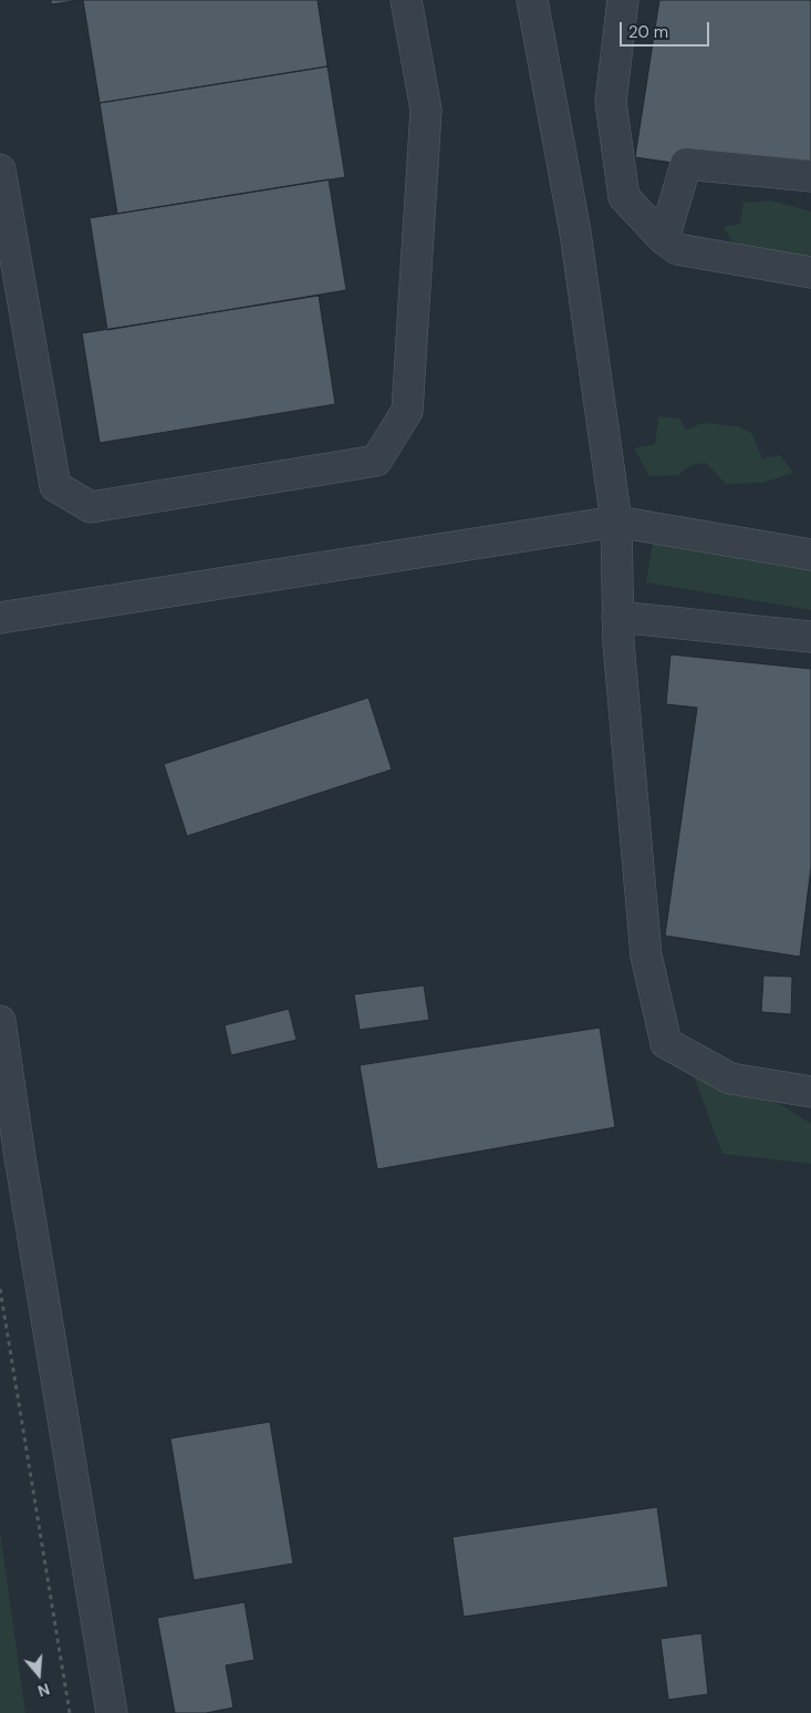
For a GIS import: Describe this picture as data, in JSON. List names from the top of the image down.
{
  "scale_bar": "20 m",
  "north": "bottom"
}
